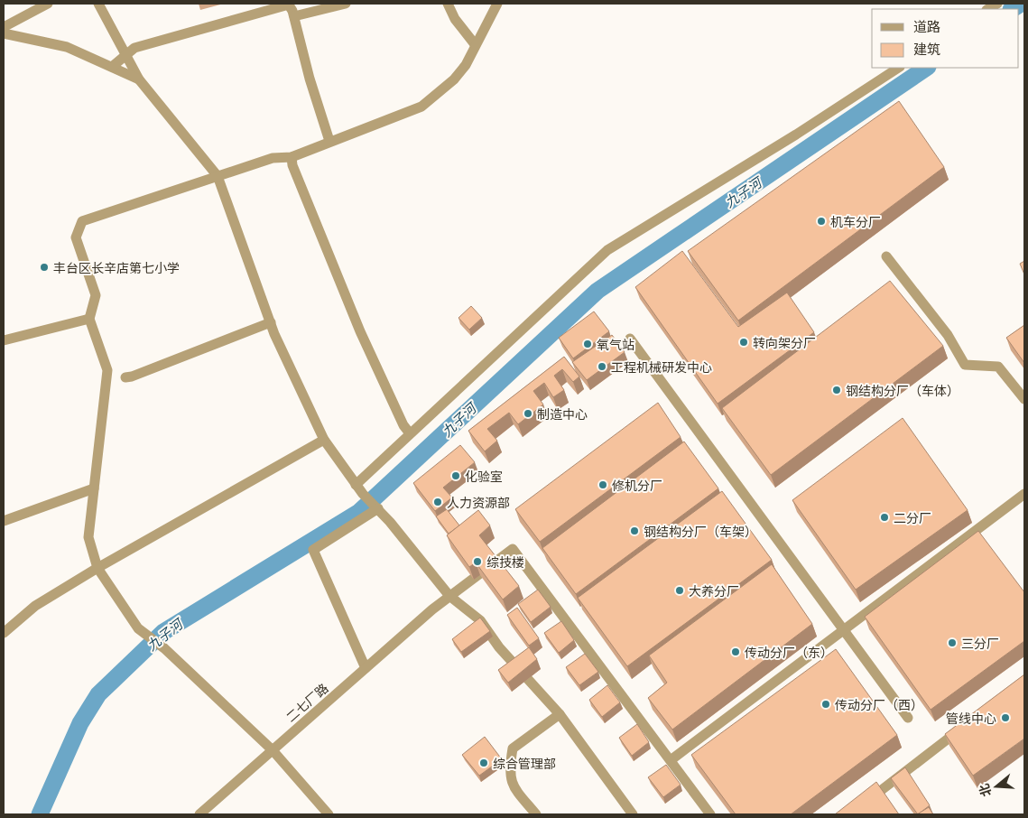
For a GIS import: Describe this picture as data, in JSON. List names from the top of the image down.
{
  "streets": {
    "street": ["二七厂路"]
  },
  "water": ["九子河"],
  "places": [
    "机车分厂",
    "丰台区长辛店第七小学",
    "转向架分厂",
    "氧气站",
    "工程机械研发中心",
    "钢结构分厂（车体）",
    "制造中心",
    "化验室",
    "修机分厂",
    "人力资源部",
    "二分厂",
    "钢结构分厂（车架）",
    "综技楼",
    "大养分厂",
    "三分厂",
    "传动分厂（东）",
    "传动分厂（西）",
    "管线中心",
    "综合管理部"
  ],
  "legend": ["道路", "建筑"],
  "north": "left"
}
